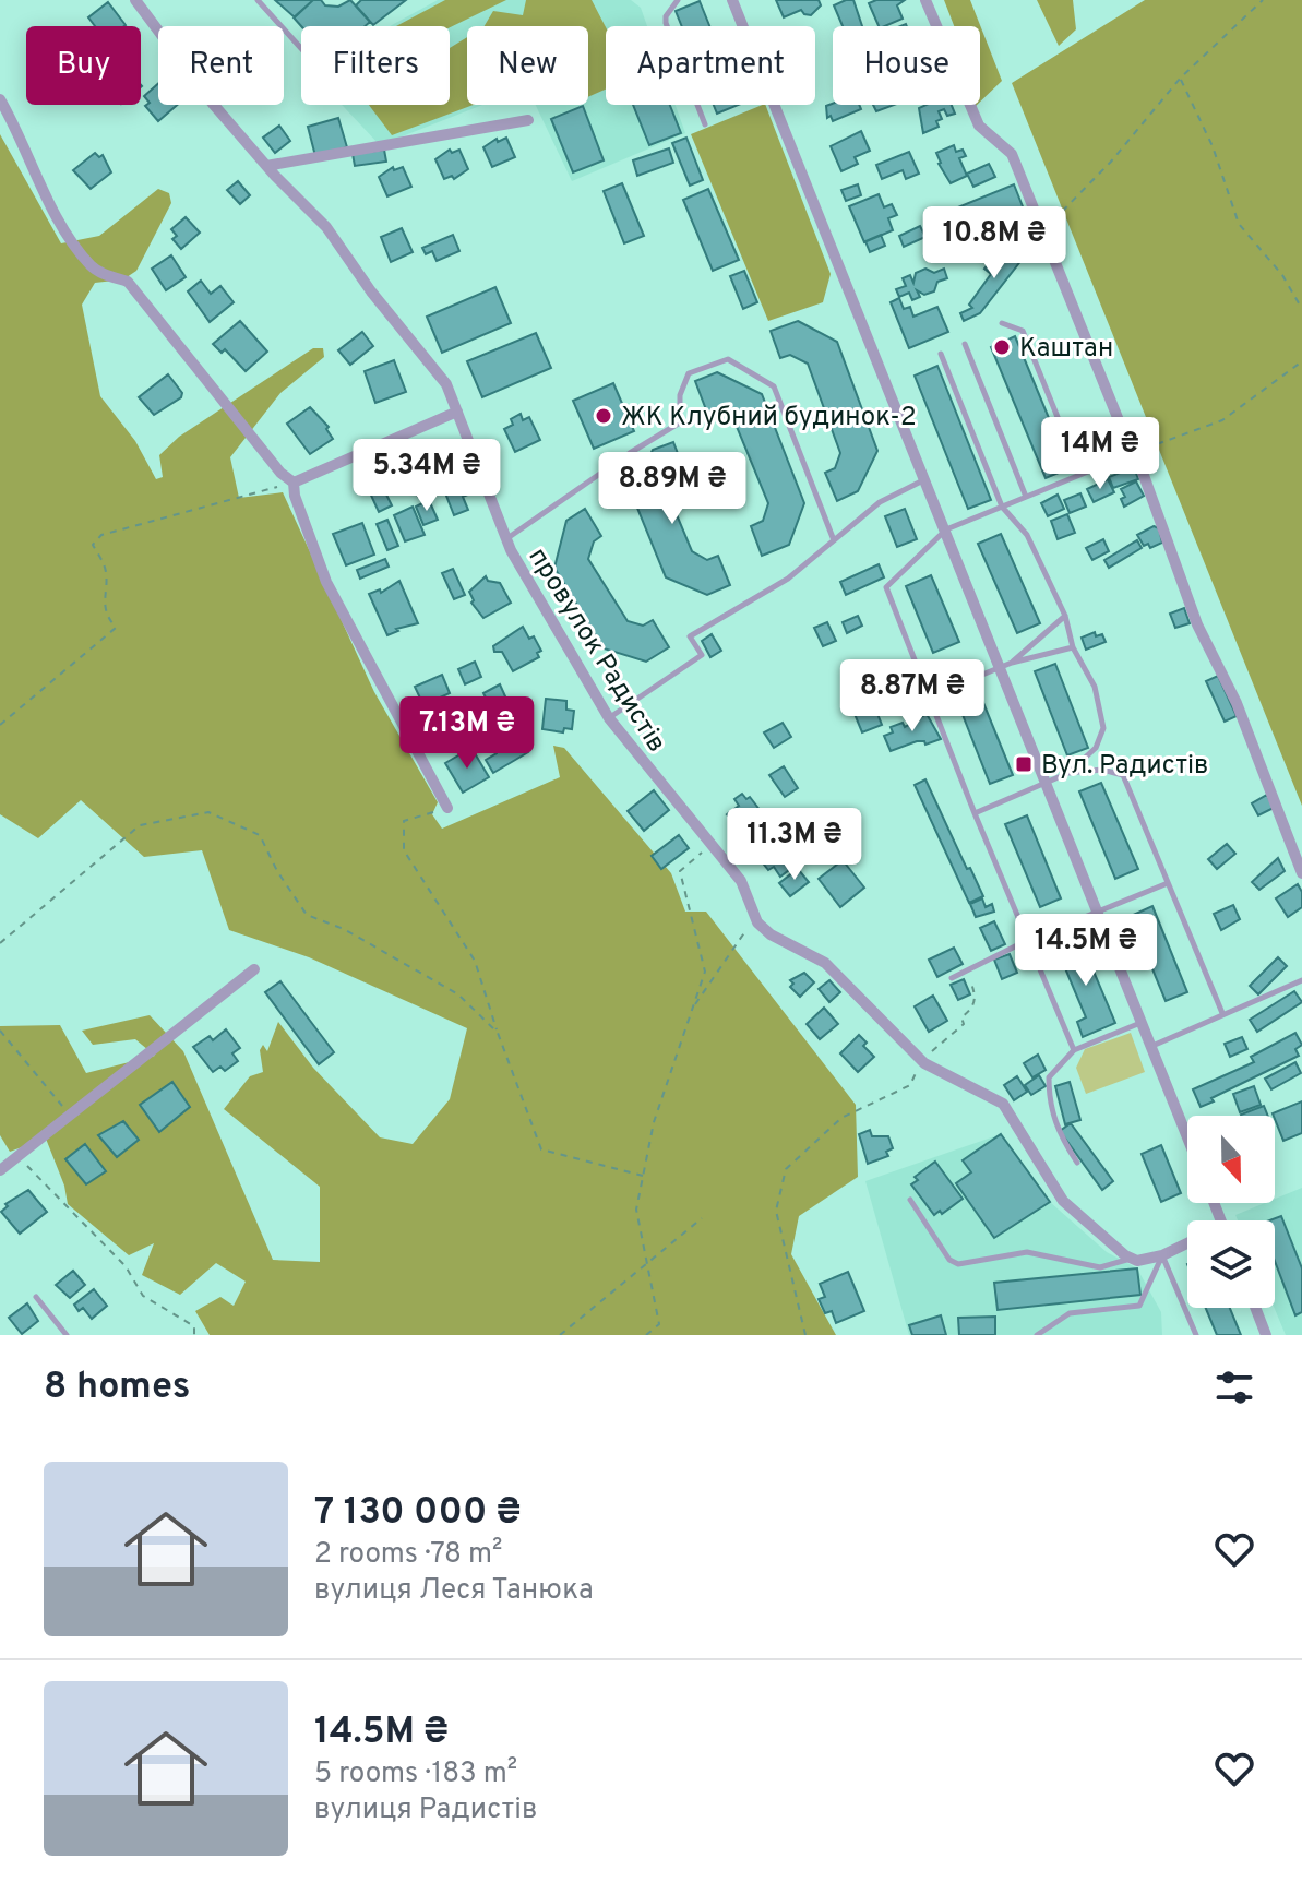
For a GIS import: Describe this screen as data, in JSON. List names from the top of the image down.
{
  "streets": {
    "street": ["провулок Радистів"]
  },
  "places": {
    "other": ["Каштан", "ЖК Клубний будинок-2"],
    "transit": ["Вул. Радистів"]
  },
  "north": "bottom",
  "page": {
    "chip": [
      "Buy",
      "Rent",
      "Filters",
      "New",
      "Apartment",
      "House"
    ],
    "price": [
      "10.8M ₴",
      "14M ₴",
      "5.34M ₴",
      "8.89M ₴",
      "8.87M ₴",
      "7.13M ₴",
      "11.3M ₴",
      "14.5M ₴"
    ],
    "heading": "8 homes",
    "list": [
      {
        "name": "7 130 000 ₴",
        "note": "2 rooms · 78 m² · вулиця Леся Танюка"
      },
      {
        "name": "14.5M ₴",
        "note": "5 rooms · 183 m² · вулиця Радистів"
      }
    ]
  }
}
